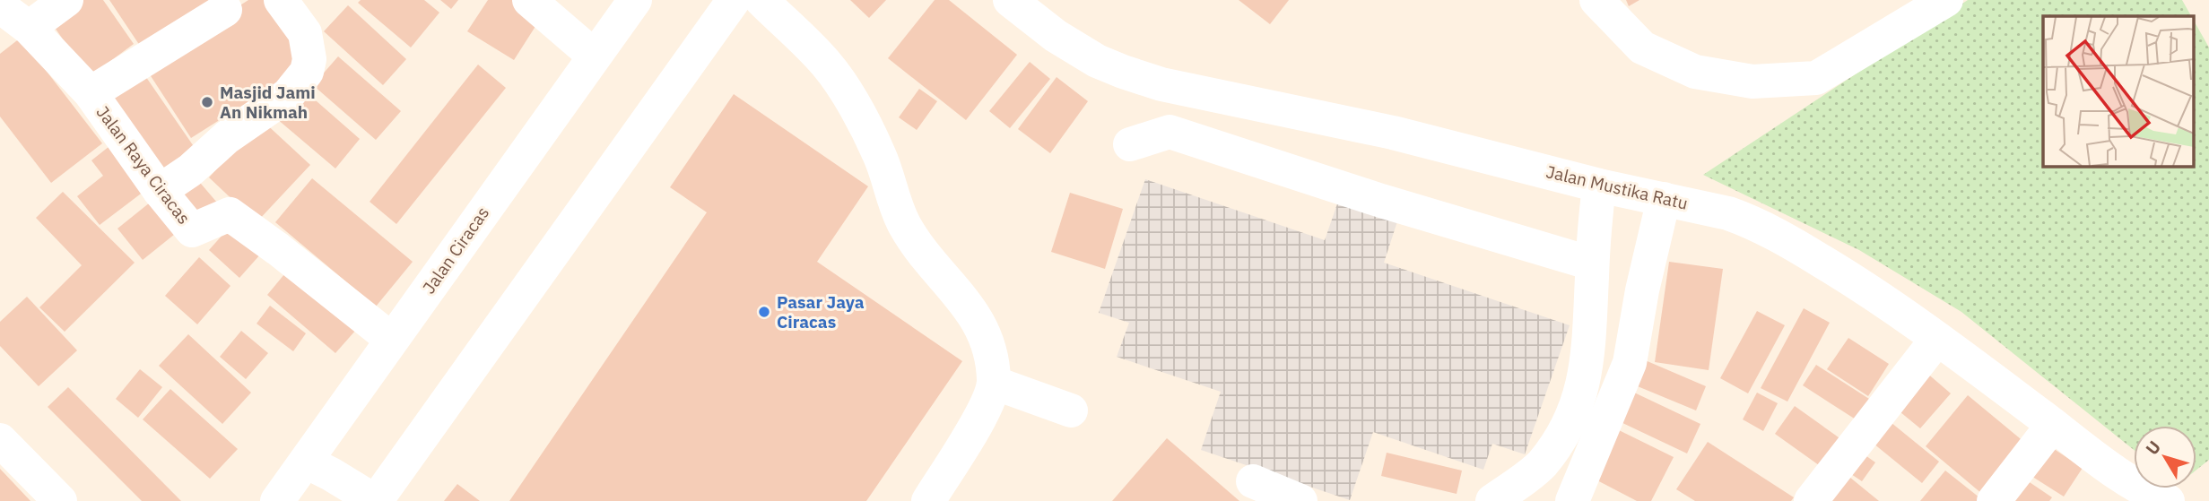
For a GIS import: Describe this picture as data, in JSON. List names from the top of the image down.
{
  "streets": {
    "street": ["Jalan Raya Ciracas", "Jalan Mustika Ratu", "Jalan Ciracas"]
  },
  "crossings": [
    ["Jalan Raya Ciracas", "Jalan Ciracas"]
  ],
  "places": ["Masjid Jami An Nikmah", "Pasar Jaya Ciracas"],
  "north": "top left"
}
